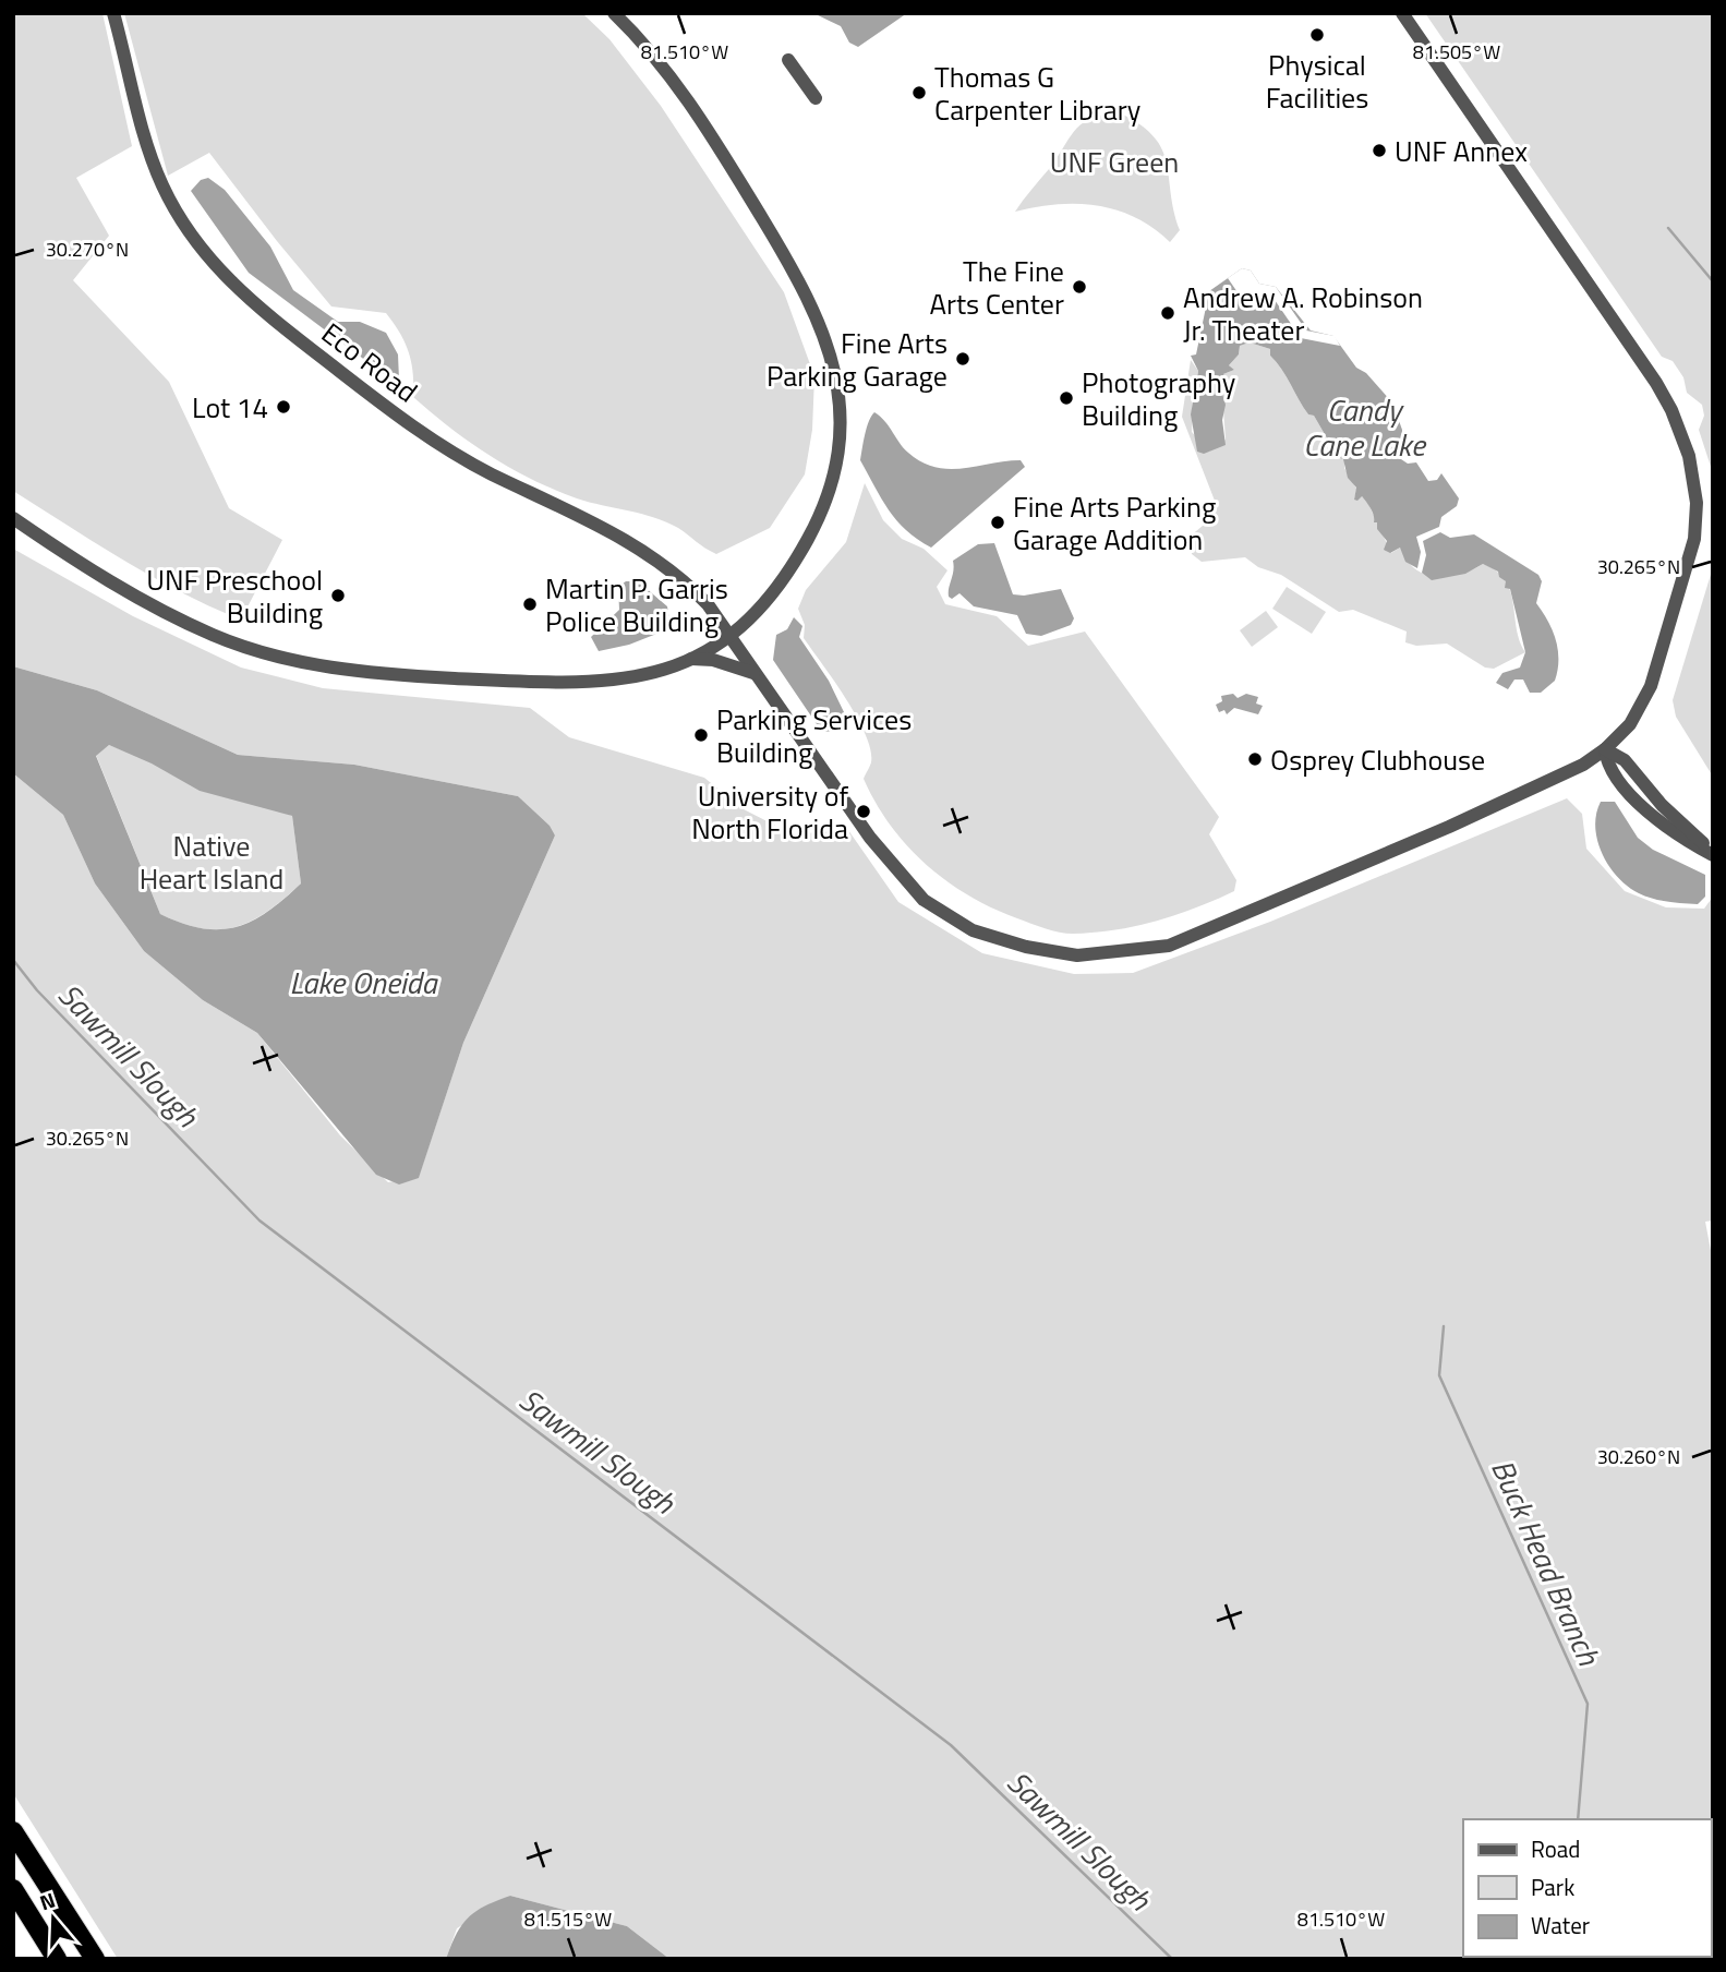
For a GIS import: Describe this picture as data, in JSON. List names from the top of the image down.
{
  "streets": {
    "street": ["Eco Road"]
  },
  "water": [
    "Candy Cane Lake",
    "Lake Oneida",
    "Sawmill Slough",
    "Buck Head Branch"
  ],
  "parks": ["UNF Green", "Native Heart Island"],
  "places": [
    "Physical Facilities",
    "Thomas G Carpenter Library",
    "UNF Annex",
    "The Fine Arts Center",
    "Andrew A. Robinson Jr. Theater",
    "Fine Arts Parking Garage",
    "Photography Building",
    "Lot 14",
    "Fine Arts Parking Garage Addition",
    "UNF Preschool Building",
    "Martin P. Garris Police Building",
    "Parking Services Building",
    "Osprey Clubhouse",
    "University of North Florida"
  ],
  "legend": ["Road", "Park", "Water"],
  "north": "top",
  "coordinates": [
    "81.505°W",
    "81.510°W",
    "30.270°N",
    "30.265°N",
    "30.260°N",
    "81.515°W"
  ]
}
